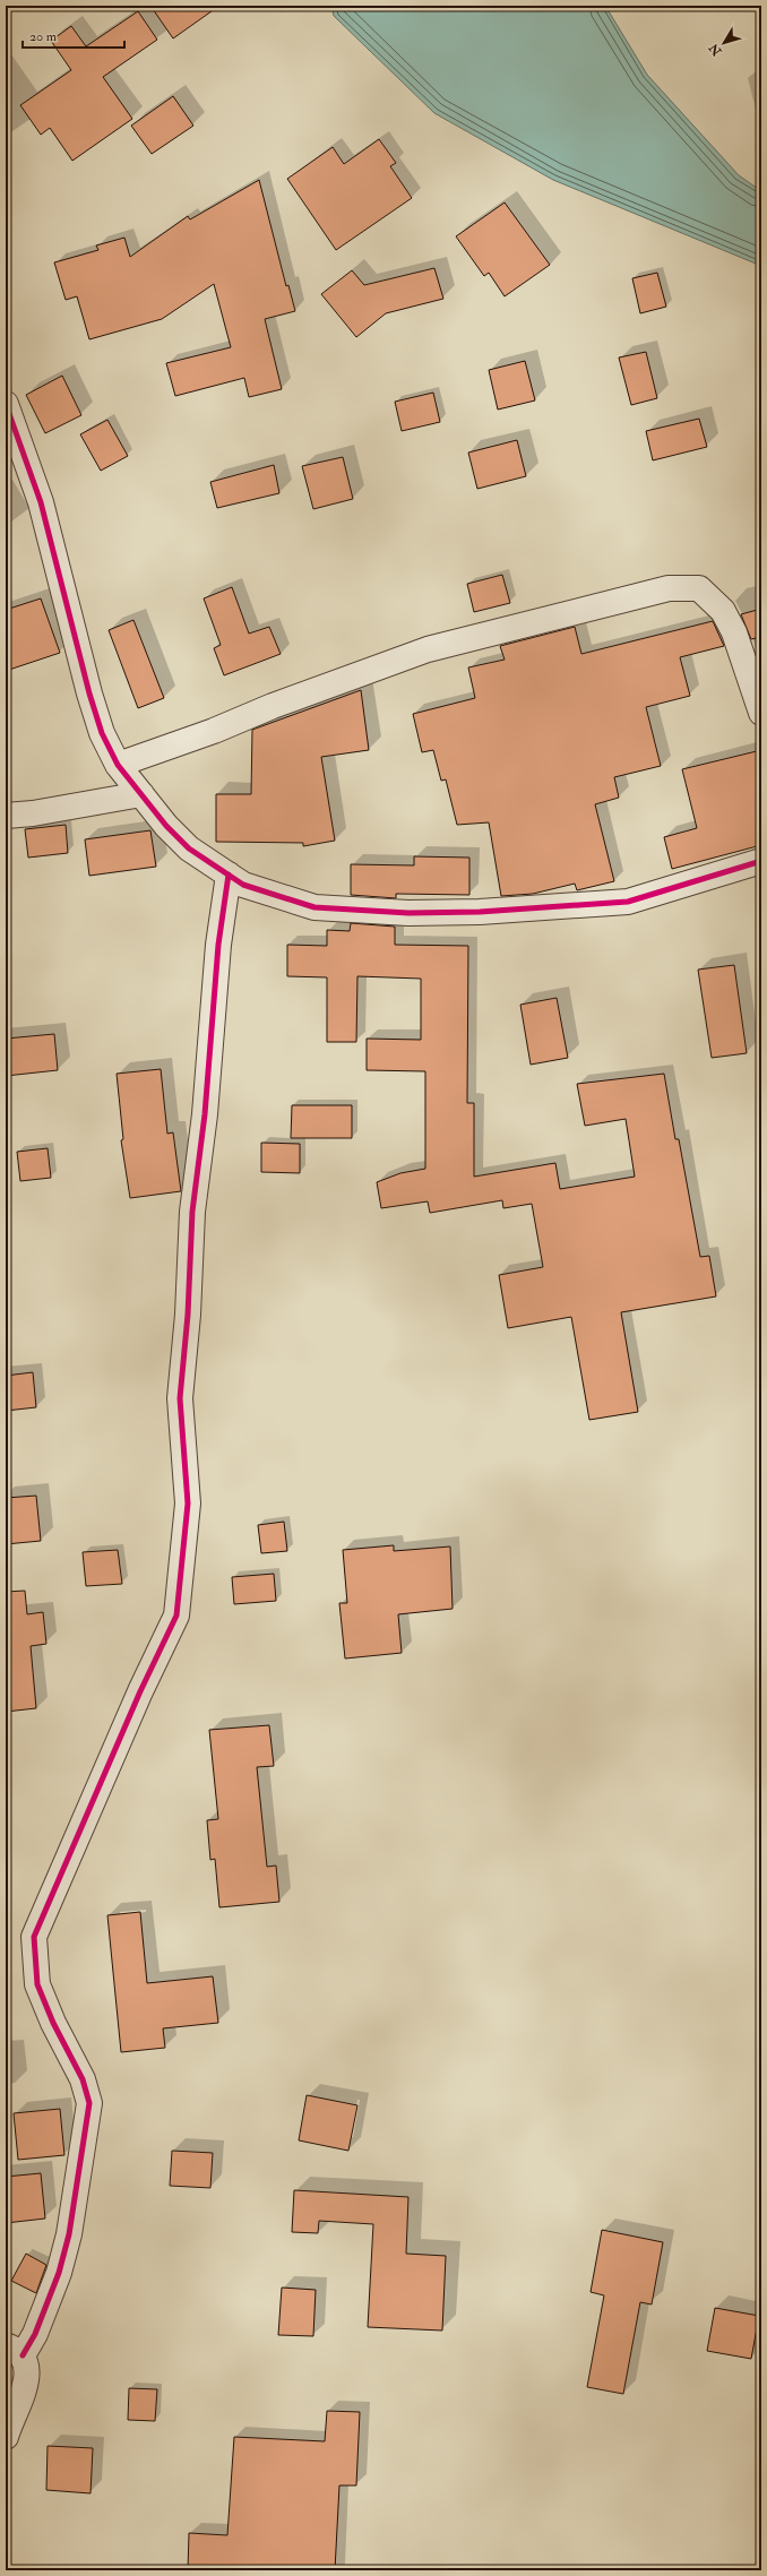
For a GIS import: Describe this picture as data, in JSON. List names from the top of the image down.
{
  "scale_bar": "20 m",
  "north": "bottom left"
}
